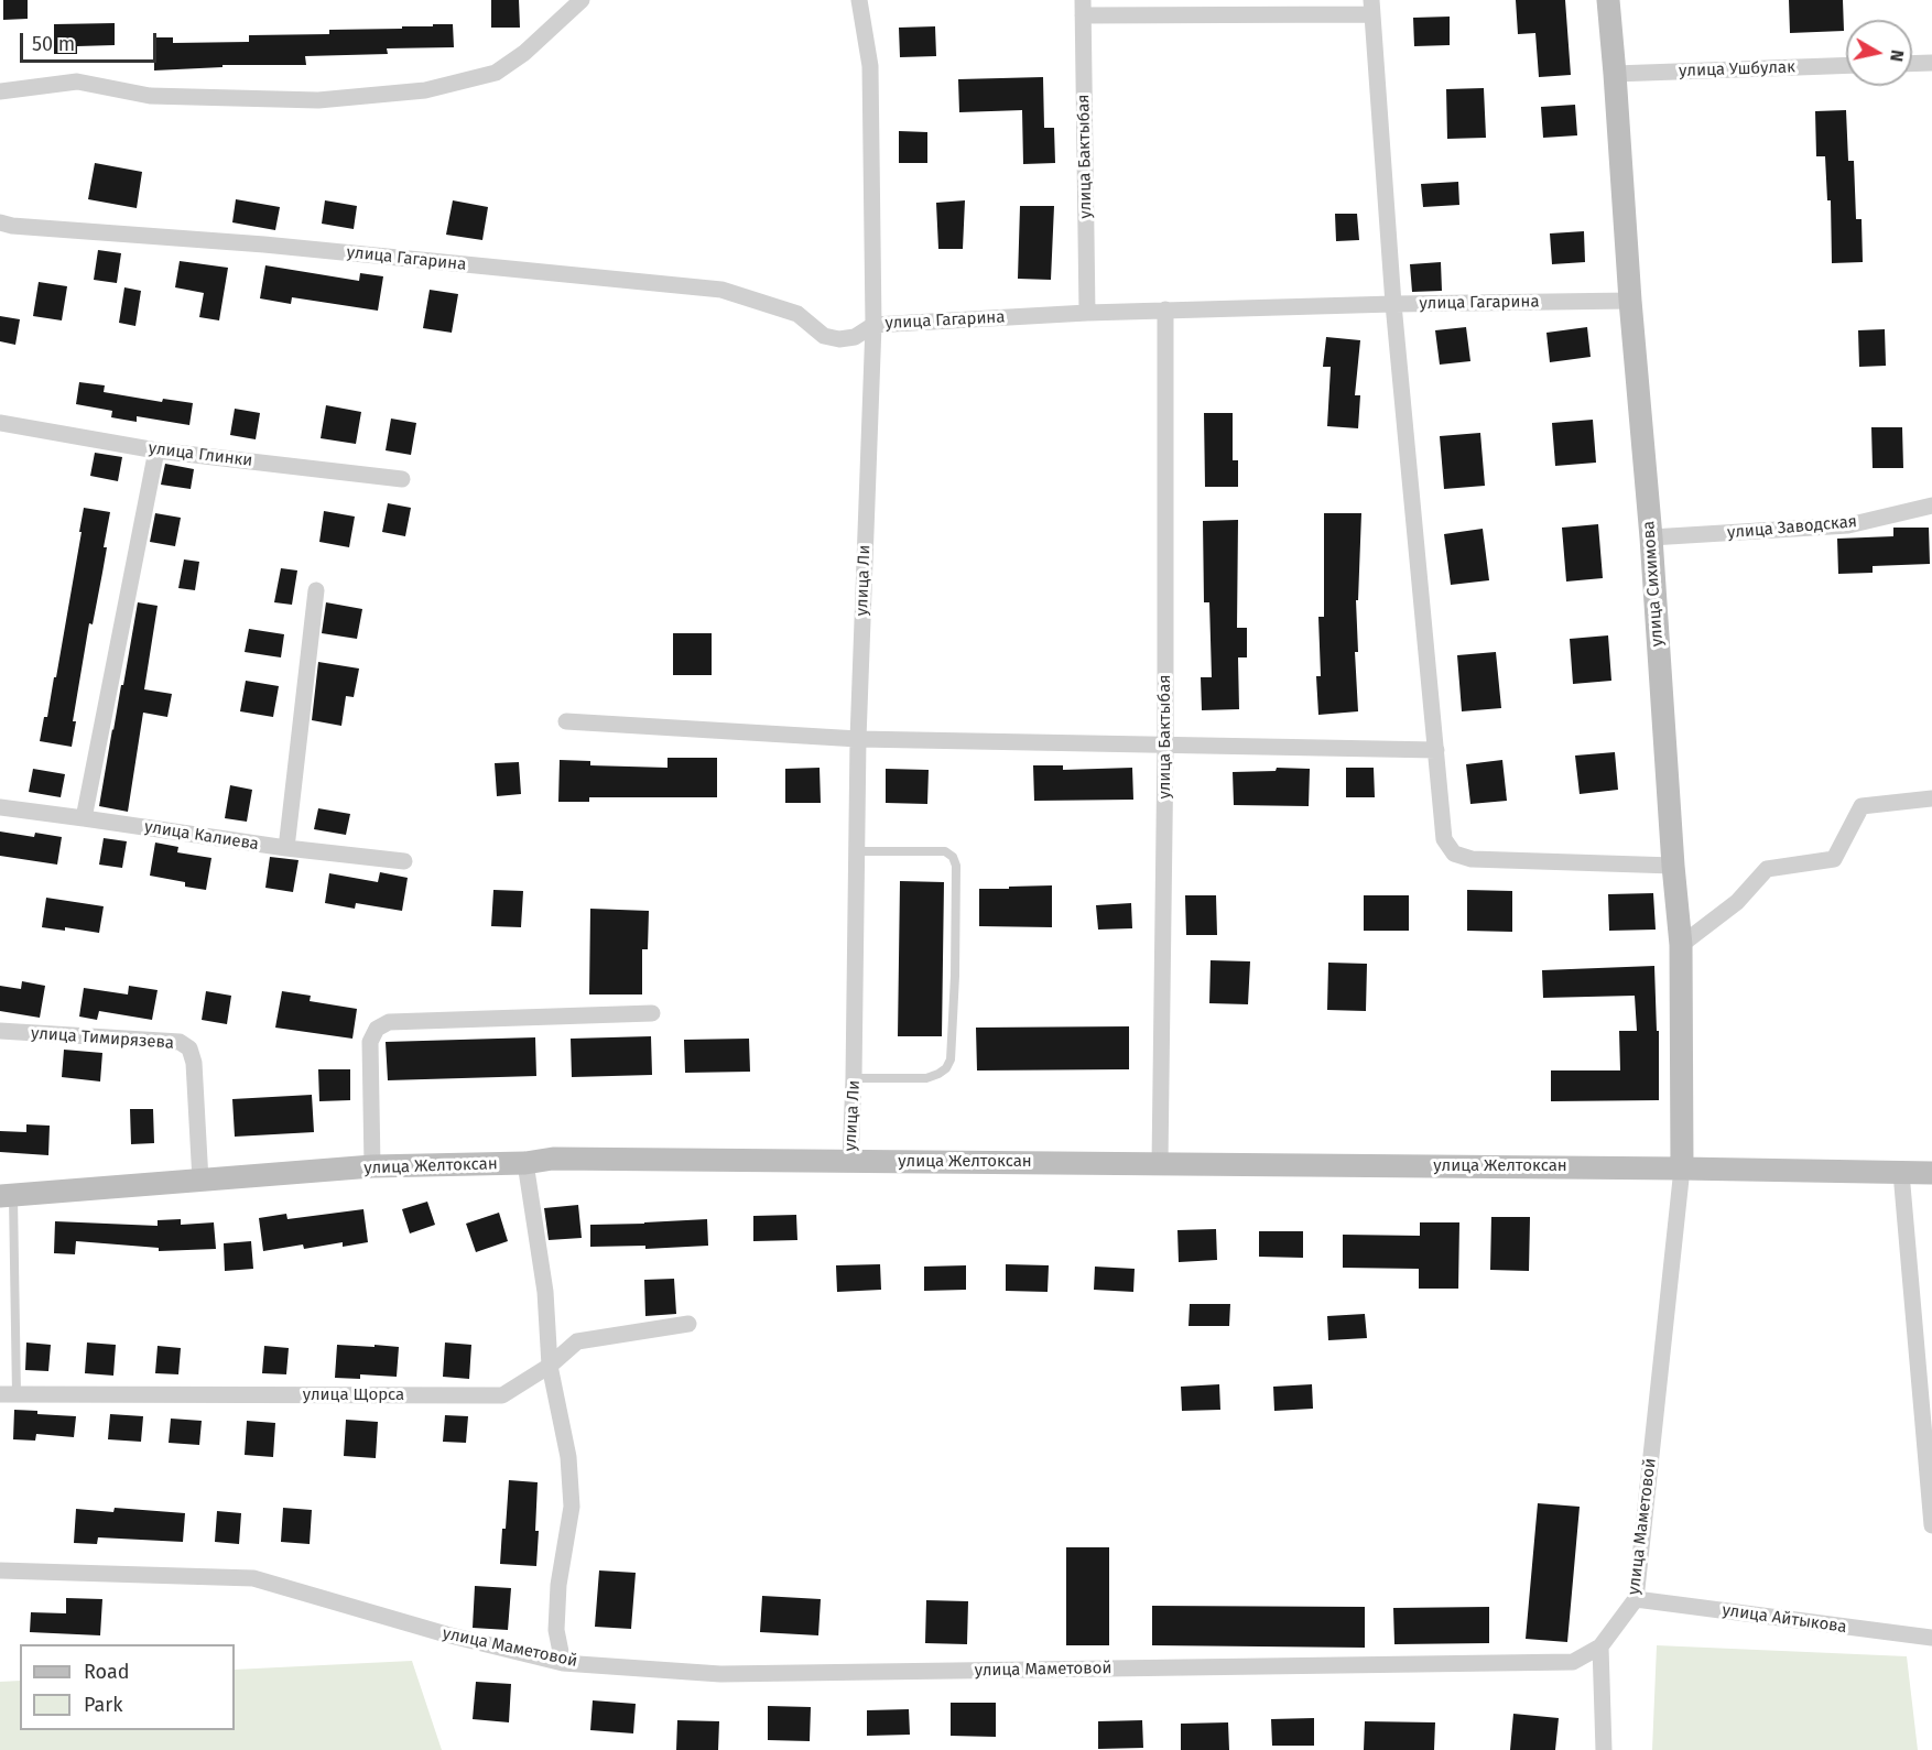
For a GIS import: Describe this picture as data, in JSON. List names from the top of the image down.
{
  "streets": {
    "street": [
      "улица Ушбулак",
      "улица Бактыбая",
      "улица Гагарина",
      "улица Глинки",
      "улица Заводская",
      "улица Ли",
      "улица Сихимова",
      "улица Калиева",
      "улица Тимирязева",
      "улица Желтоксан",
      "улица Щорса",
      "улица Маметовой",
      "улица Айтыкова"
    ]
  },
  "crossings": [
    ["улица Ушбулак", "улица Сихимова"],
    ["улица Бактыбая", "улица Гагарина"],
    ["улица Бактыбая", "улица Желтоксан"],
    ["улица Гагарина", "улица Ли"],
    ["улица Гагарина", "улица Сихимова"],
    ["улица Заводская", "улица Сихимова"],
    ["улица Ли", "улица Желтоксан"],
    ["улица Сихимова", "улица Желтоксан"],
    ["улица Сихимова", "улица Маметовой"],
    ["улица Тимирязева", "улица Желтоксан"],
    ["улица Желтоксан", "улица Маметовой"],
    ["улица Маметовой", "улица Айтыкова"]
  ],
  "legend": ["Road", "Park"],
  "scale_bar": "50 m",
  "north": "right"
}
